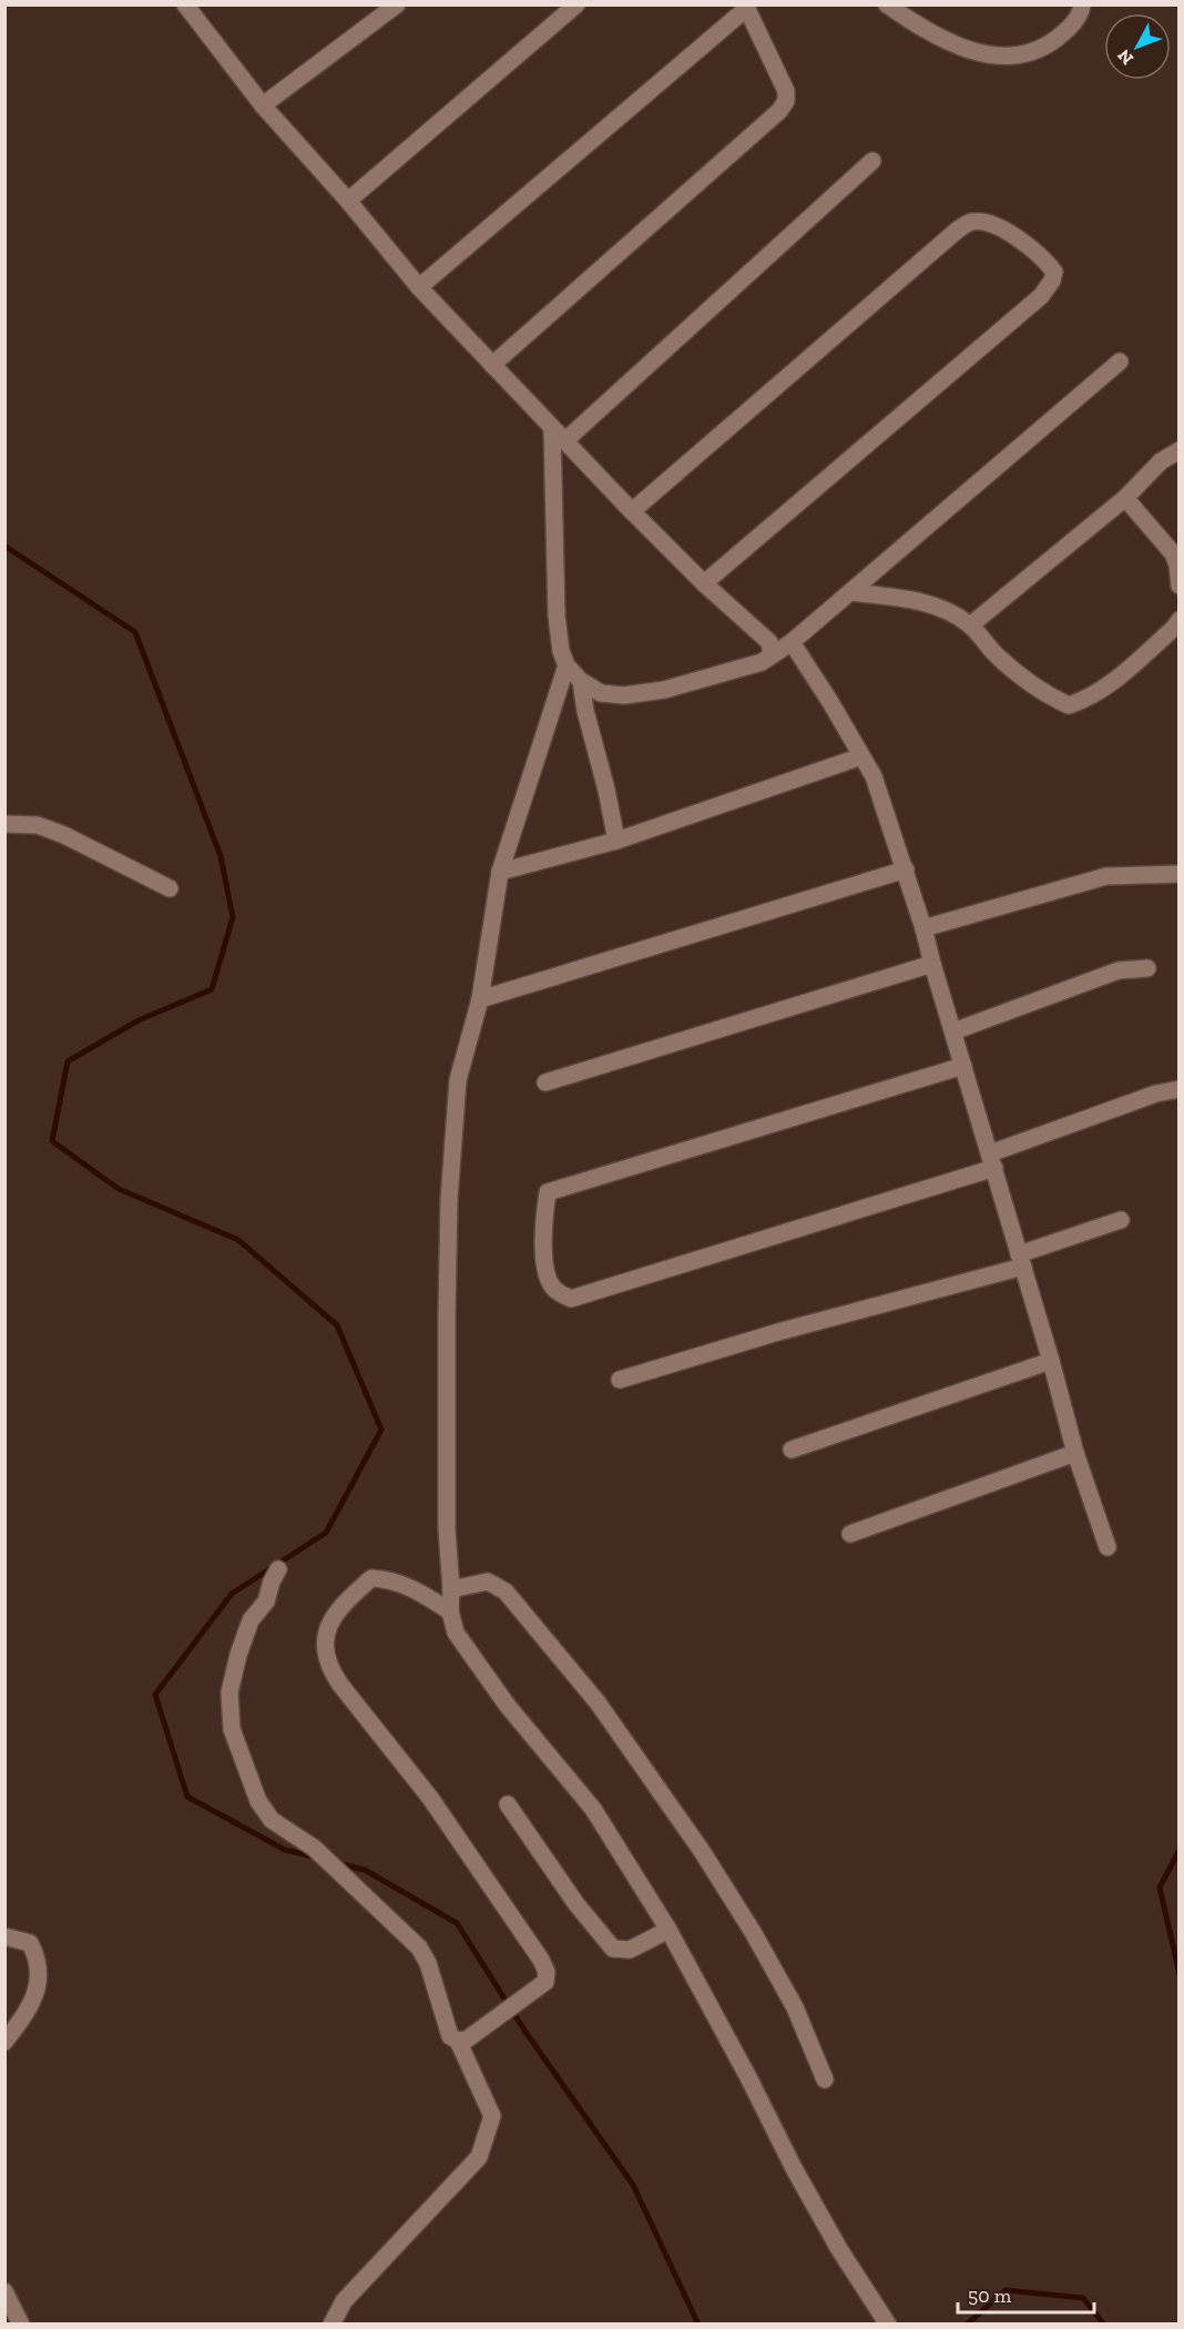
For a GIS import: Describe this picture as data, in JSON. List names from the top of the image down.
{
  "scale_bar": "50 m",
  "north": "bottom left"
}
